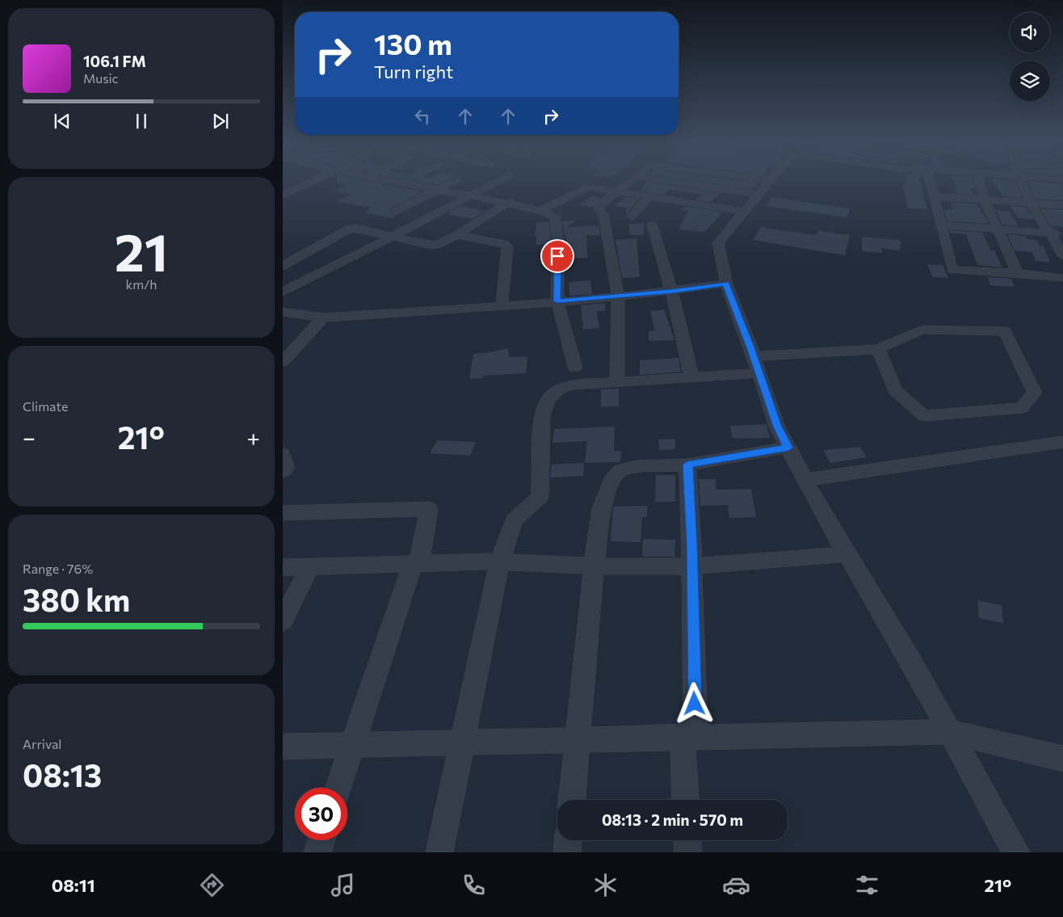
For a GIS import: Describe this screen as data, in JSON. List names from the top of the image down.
{
  "page": {
    "turn": ["130 m", "Turn right"],
    "song": ["106.1 FM", "Music"],
    "tile": [
      ["21", "km/h"],
      "Climate",
      ["Range · 76%", "380 km"],
      ["Arrival", "08:13"]
    ],
    "heat": ["−", "21°", "+"],
    "limit": "30",
    "trip": "08:13 · 2 min · 570 m",
    "tabs": ["08:11", "21°"]
  }
}
